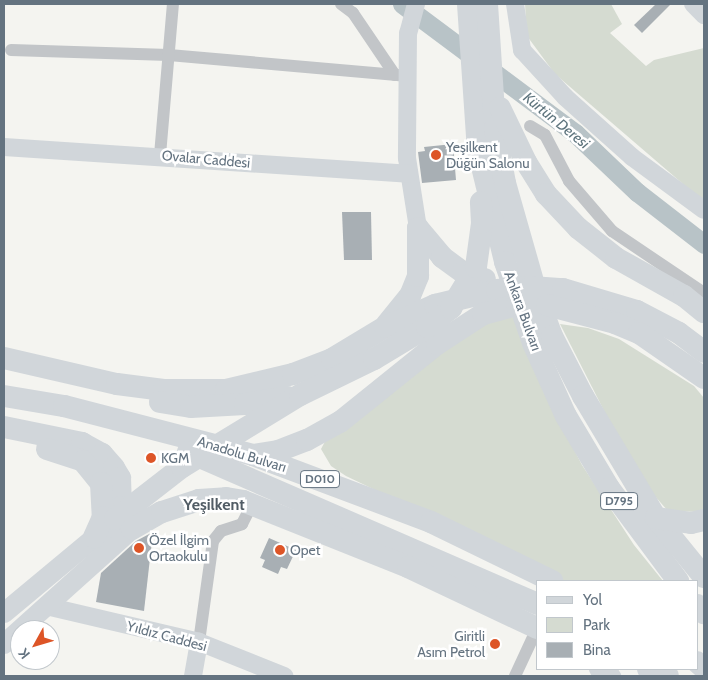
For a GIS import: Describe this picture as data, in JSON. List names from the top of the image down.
{
  "streets": {
    "highway": [
      "Ankara Bulvarı",
      "Anadolu Bulvarı",
      "D010",
      "D795"
    ],
    "street": ["Ovalar Caddesi", "Yıldız Caddesi"]
  },
  "districts": ["Yeşilkent"],
  "water": ["Kürtün Deresi"],
  "places": [
    "Yeşilkent Düğün Salonu",
    "KGM",
    "Özel İlgim Ortaokulu",
    "Opet",
    "Giritli Asım Petrol"
  ],
  "legend": ["Yol", "Park", "Bina"],
  "north": "bottom left"
}
